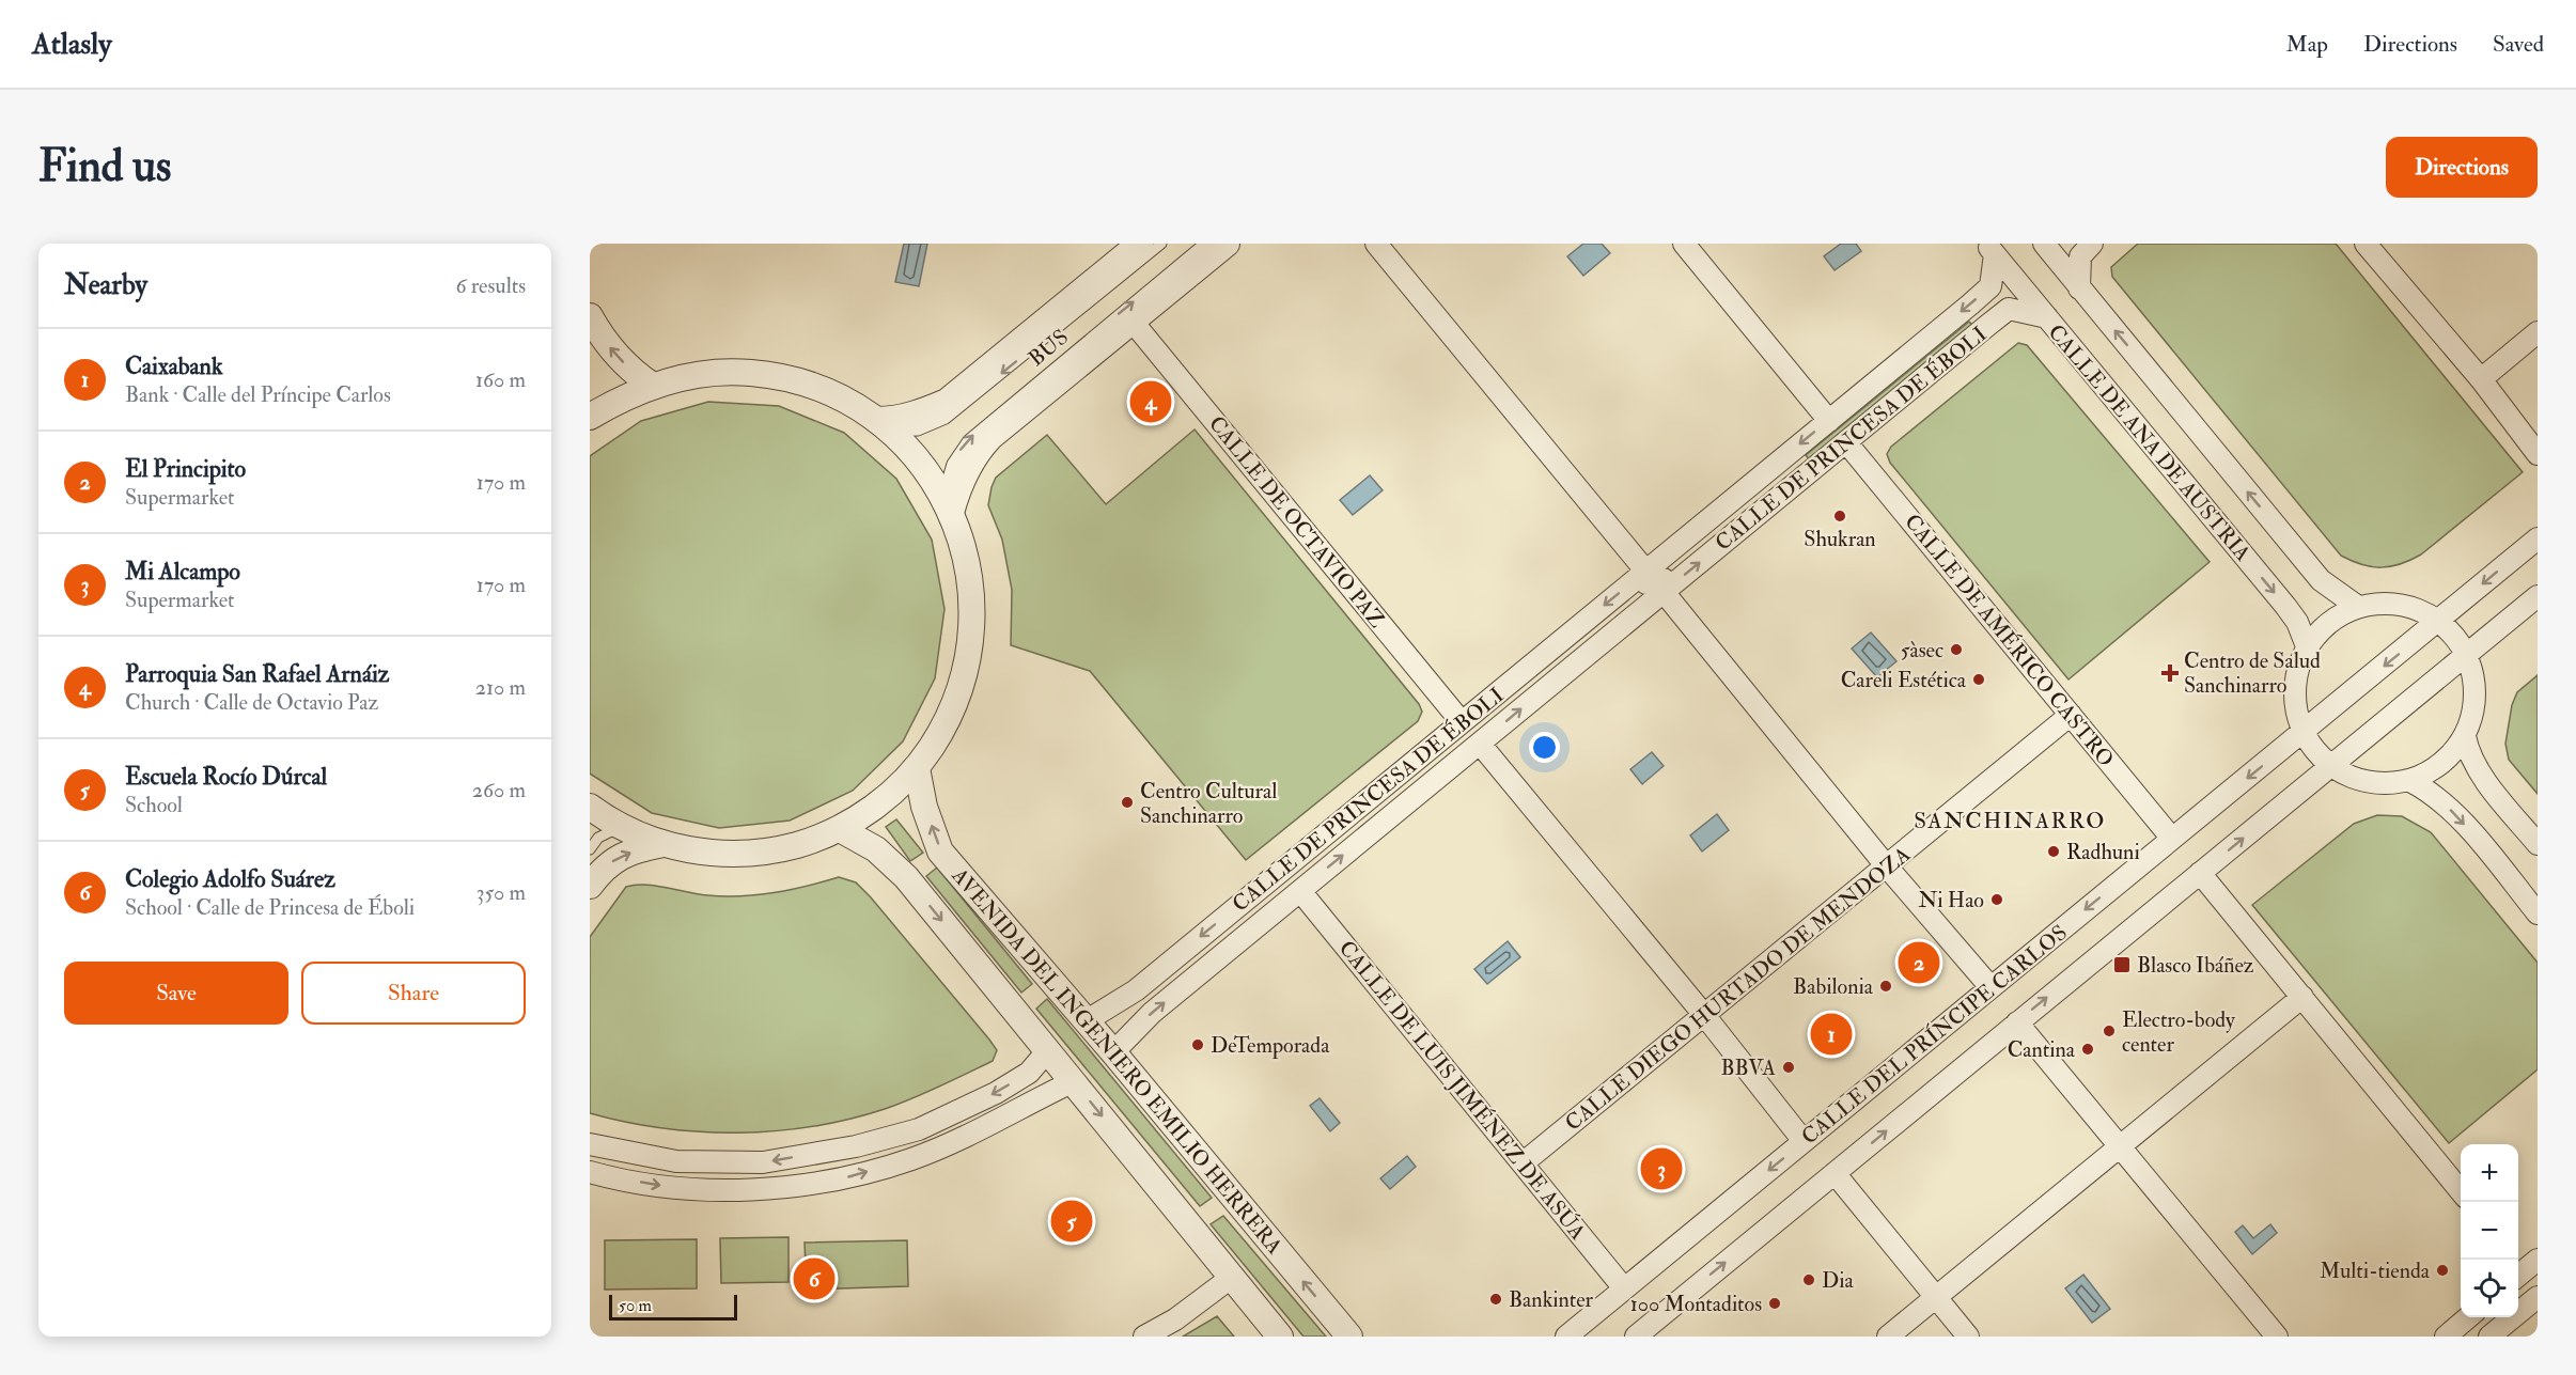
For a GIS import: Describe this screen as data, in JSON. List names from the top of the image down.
{
  "streets": {
    "street": [
      "CALLE DE PRINCESA DE ÉBOLI",
      "CALLE DE ANA DE AUSTRIA",
      "CALLE DE OCTAVIO PAZ",
      "CALLE DE AMÉRICO CASTRO",
      "CALLE DIEGO HURTADO DE MENDOZA",
      "CALLE DEL PRÍNCIPE CARLOS",
      "AVENIDA DEL INGENIERO EMILIO HERRERA",
      "CALLE DE LUIS JIMÉNEZ DE ASÚA"
    ],
    "lane": ["BUS"]
  },
  "crossings": [
    ["CALLE DE PRINCESA DE ÉBOLI", "CALLE DE ANA DE AUSTRIA"],
    ["CALLE DE PRINCESA DE ÉBOLI", "CALLE DE OCTAVIO PAZ"],
    ["CALLE DE PRINCESA DE ÉBOLI", "CALLE DE AMÉRICO CASTRO"],
    ["CALLE DE PRINCESA DE ÉBOLI", "AVENIDA DEL INGENIERO EMILIO HERRERA"],
    ["CALLE DE PRINCESA DE ÉBOLI", "CALLE DE LUIS JIMÉNEZ DE ASÚA"],
    ["CALLE DE AMÉRICO CASTRO", "CALLE DIEGO HURTADO DE MENDOZA"],
    ["CALLE DE AMÉRICO CASTRO", "CALLE DEL PRÍNCIPE CARLOS"],
    ["CALLE DIEGO HURTADO DE MENDOZA", "CALLE DE LUIS JIMÉNEZ DE ASÚA"],
    ["CALLE DEL PRÍNCIPE CARLOS", "CALLE DE LUIS JIMÉNEZ DE ASÚA"]
  ],
  "districts": ["SANCHINARRO"],
  "places": {
    "other": [
      "Shukran",
      "5àsec",
      "Careli Estética",
      "Centro Cultural Sanchinarro",
      "Radhuni",
      "Ni Hao",
      "Babilonia",
      "Electro-body center",
      "DeTemporada",
      "Cantina",
      "BBVA",
      "Multi-tienda",
      "Dia",
      "Bankinter",
      "100 Montaditos"
    ],
    "health": ["Centro de Salud Sanchinarro"],
    "transit": ["Blasco Ibáñez"]
  },
  "scale_bar": "50 m",
  "page": {
    "header": "Atlasly",
    "nav": ["Map", "Directions", "Saved"],
    "buttons": [
      "Directions",
      ["Save", "Share"]
    ],
    "title": "Find us",
    "heading": ["Nearby", "6 results"],
    "list": [
      {
        "mark": "1",
        "name": "Caixabank",
        "note": "Bank · Calle del Príncipe Carlos",
        "value": "160 m"
      },
      {
        "mark": "2",
        "name": "El Principito",
        "note": "Supermarket",
        "value": "170 m"
      },
      {
        "mark": "3",
        "name": "Mi Alcampo",
        "note": "Supermarket",
        "value": "170 m"
      },
      {
        "mark": "4",
        "name": "Parroquia San Rafael Arnáiz",
        "note": "Church · Calle de Octavio Paz",
        "value": "210 m"
      },
      {
        "mark": "5",
        "name": "Escuela Rocío Dúrcal",
        "note": "School",
        "value": "260 m"
      },
      {
        "mark": "6",
        "name": "Colegio Adolfo Suárez",
        "note": "School · Calle de Princesa de Éboli",
        "value": "350 m"
      }
    ],
    "pins": [
      "4",
      "2",
      "1",
      "3",
      "5",
      "6"
    ],
    "map_buttons": ["+", "−"],
    "scale": "50 m"
  }
}
